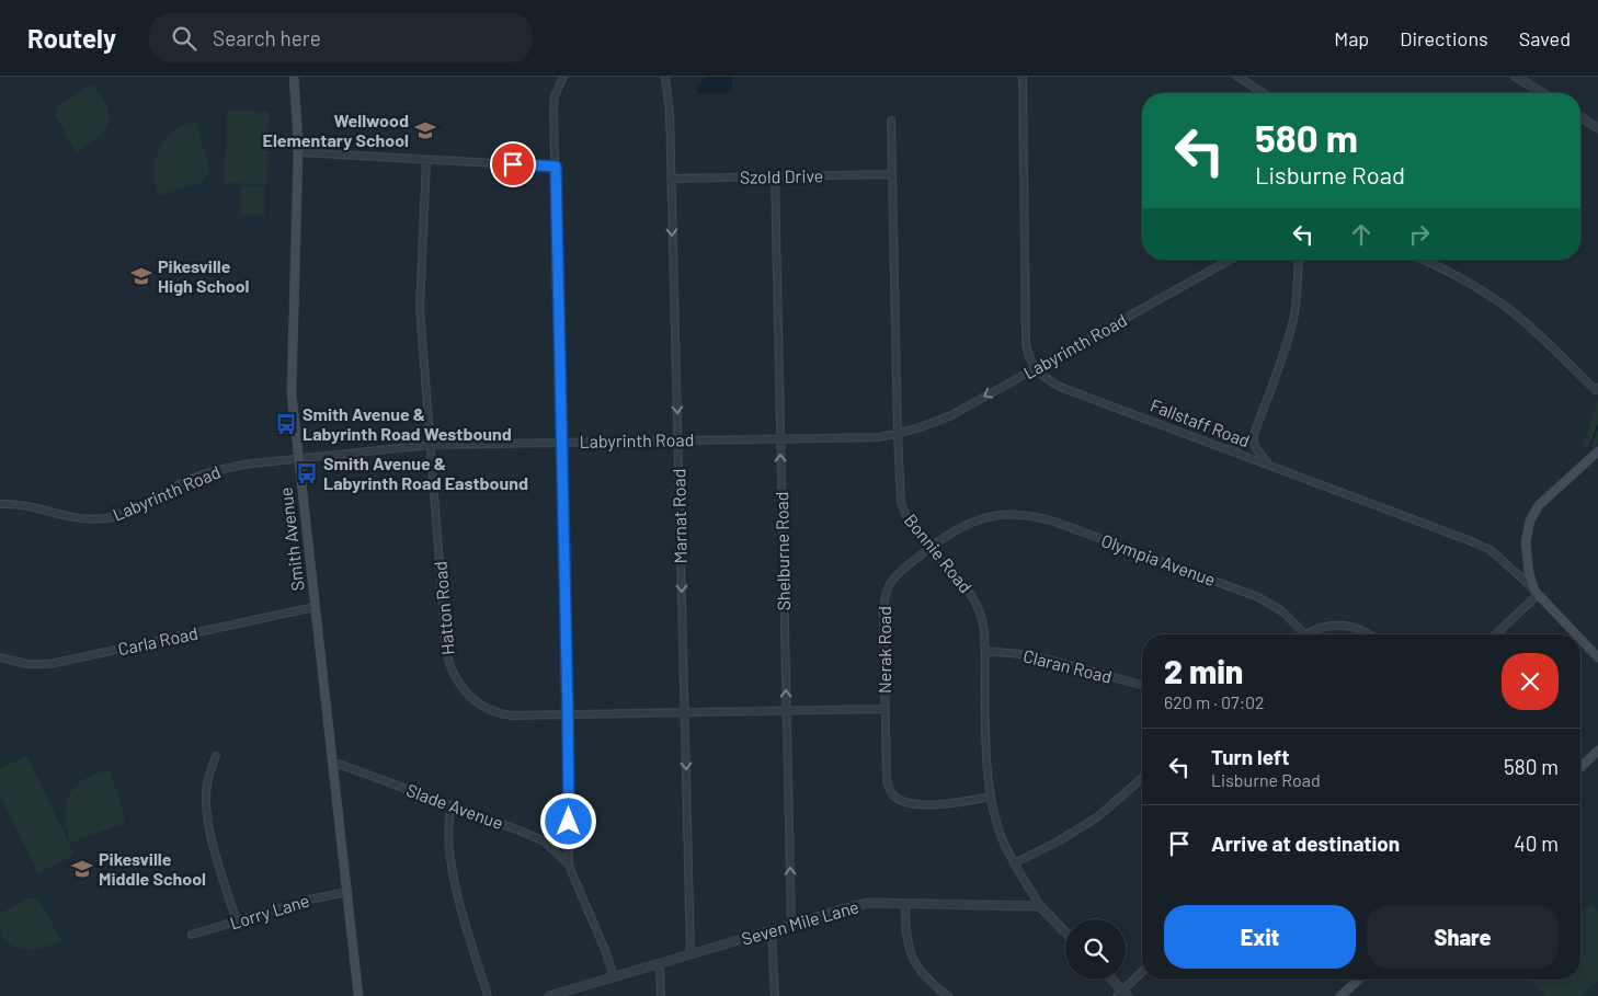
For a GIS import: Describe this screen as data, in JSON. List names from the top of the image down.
{
  "streets": {
    "main road": ["Fallstaff Road", "Smith Avenue"],
    "street": [
      "Szold Drive",
      "Labyrinth Road",
      "Marnat Road",
      "Shelburne Road",
      "Bonnie Road",
      "Olympia Avenue",
      "Hatton Road",
      "Carla Road",
      "Nerak Road",
      "Claran Road",
      "Slade Avenue",
      "Lorry Lane",
      "Seven Mile Lane"
    ]
  },
  "crossings": [
    ["Szold Drive", "Marnat Road"],
    ["Szold Drive", "Shelburne Road"],
    ["Szold Drive", "Bonnie Road"],
    ["Labyrinth Road", "Fallstaff Road"],
    ["Labyrinth Road", "Marnat Road"],
    ["Labyrinth Road", "Smith Avenue"],
    ["Labyrinth Road", "Shelburne Road"],
    ["Labyrinth Road", "Bonnie Road"],
    ["Labyrinth Road", "Hatton Road"],
    ["Marnat Road", "Hatton Road"],
    ["Marnat Road", "Seven Mile Lane"],
    ["Smith Avenue", "Carla Road"],
    ["Smith Avenue", "Slade Avenue"],
    ["Smith Avenue", "Lorry Lane"],
    ["Shelburne Road", "Hatton Road"],
    ["Shelburne Road", "Seven Mile Lane"],
    ["Bonnie Road", "Olympia Avenue"],
    ["Bonnie Road", "Nerak Road"],
    ["Bonnie Road", "Claran Road"],
    ["Bonnie Road", "Seven Mile Lane"],
    ["Olympia Avenue", "Nerak Road"],
    ["Hatton Road", "Nerak Road"]
  ],
  "one_way": ["Marnat Road", "Shelburne Road"],
  "places": {
    "school or university": ["Wellwood Elementary School", "Pikesville High School", "Pikesville Middle School"],
    "bus stop": ["Smith Avenue & Labyrinth Road Westbound", "Smith Avenue & Labyrinth Road Eastbound"]
  },
  "page": {
    "header": "Routely",
    "search": "Search here",
    "nav": ["Map", "Directions", "Saved"],
    "turn": ["580 m", "Lisburne Road"],
    "heading": ["2 min", "620 m · 07:02"],
    "list": [
      {
        "name": "Turn left",
        "note": "Lisburne Road",
        "value": "580 m"
      },
      {
        "name": "Arrive at destination",
        "value": "40 m"
      }
    ],
    "buttons": ["Exit", "Share"]
  }
}
